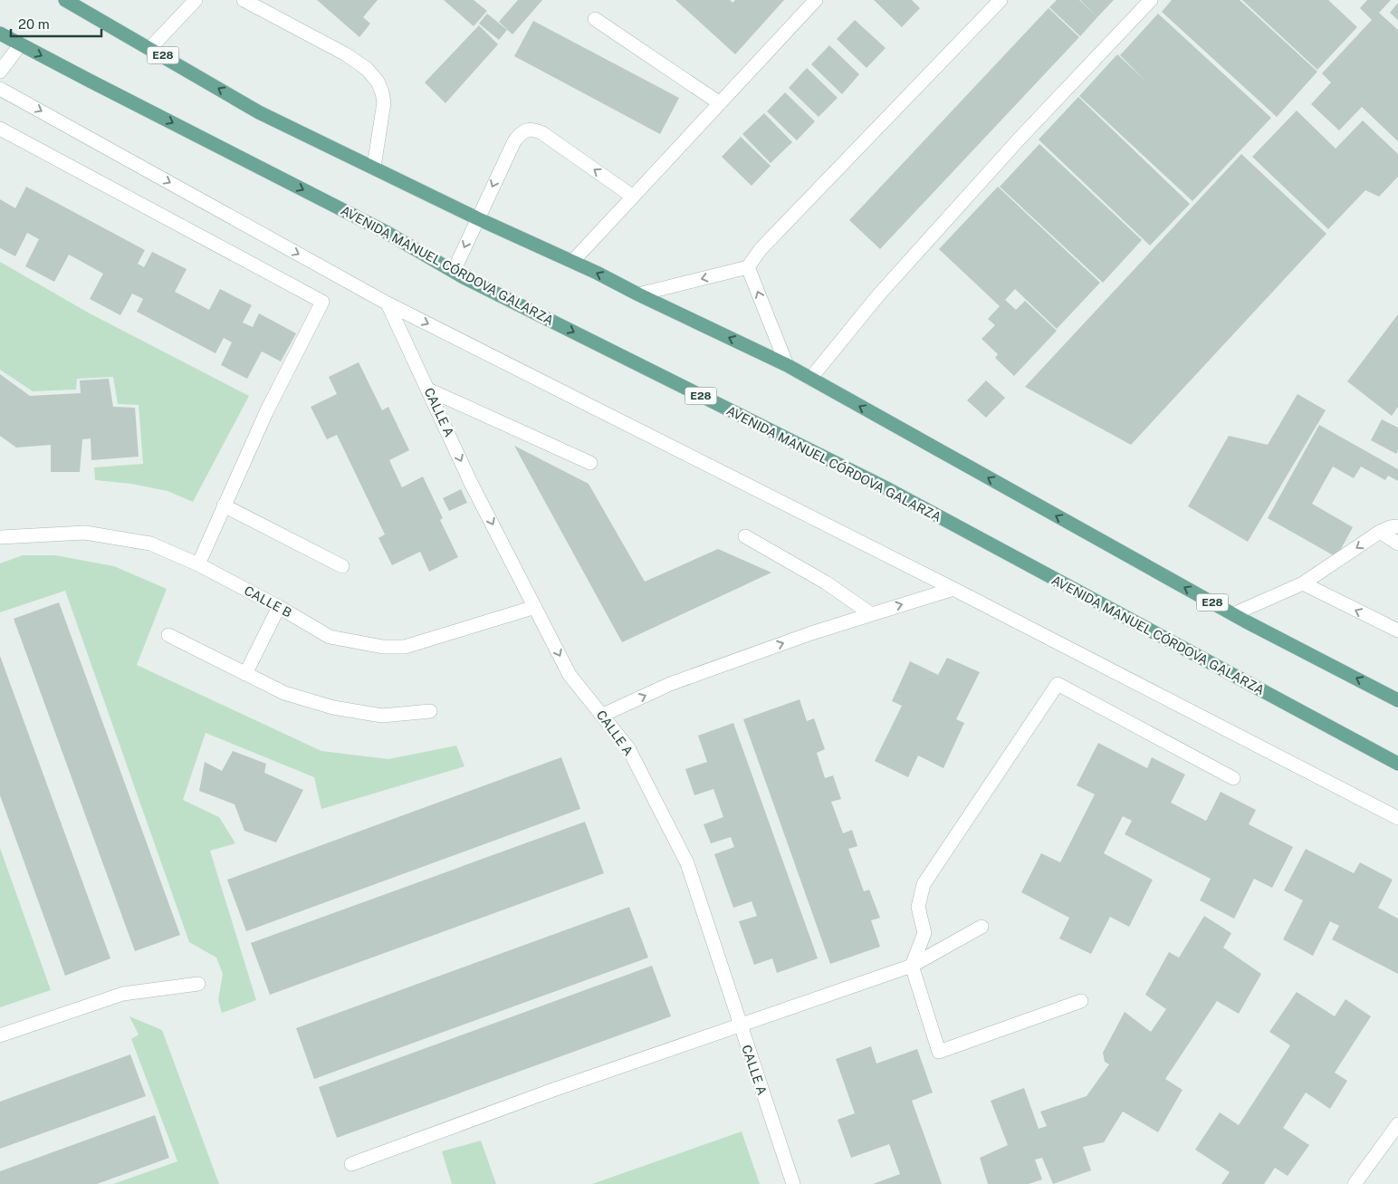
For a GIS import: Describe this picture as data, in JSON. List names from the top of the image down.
{
  "streets": {
    "main road": ["E28", "AVENIDA MANUEL CÓRDOVA GALARZA"],
    "street": ["CALLE A", "CALLE B"]
  },
  "crossings": [
    ["CALLE A", "CALLE B"]
  ],
  "one_way": ["CALLE A"],
  "scale_bar": "20 m"
}
